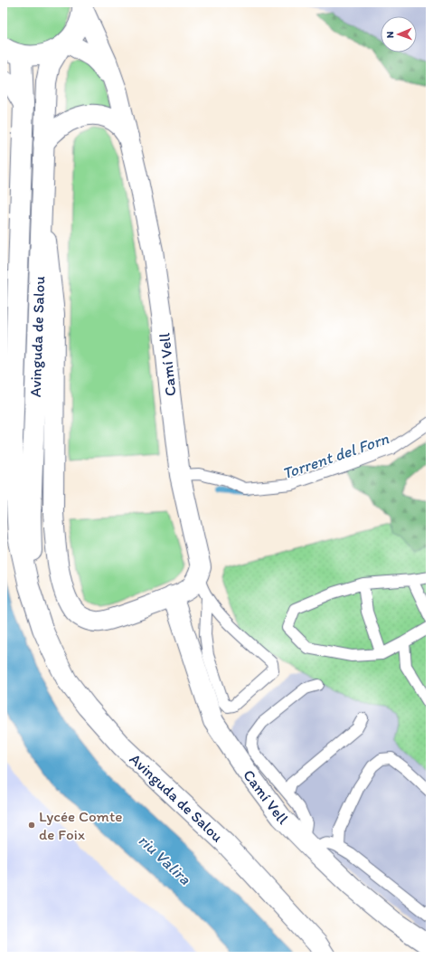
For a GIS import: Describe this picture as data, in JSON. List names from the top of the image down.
{
  "streets": {
    "main road": ["Avinguda de Salou", "Camí Vell"]
  },
  "crossings": [
    ["Avinguda de Salou", "Camí Vell"]
  ],
  "water": ["Torrent del Forn", "riu Valira"],
  "places": ["Lycée Comte de Foix"],
  "north": "left"
}
